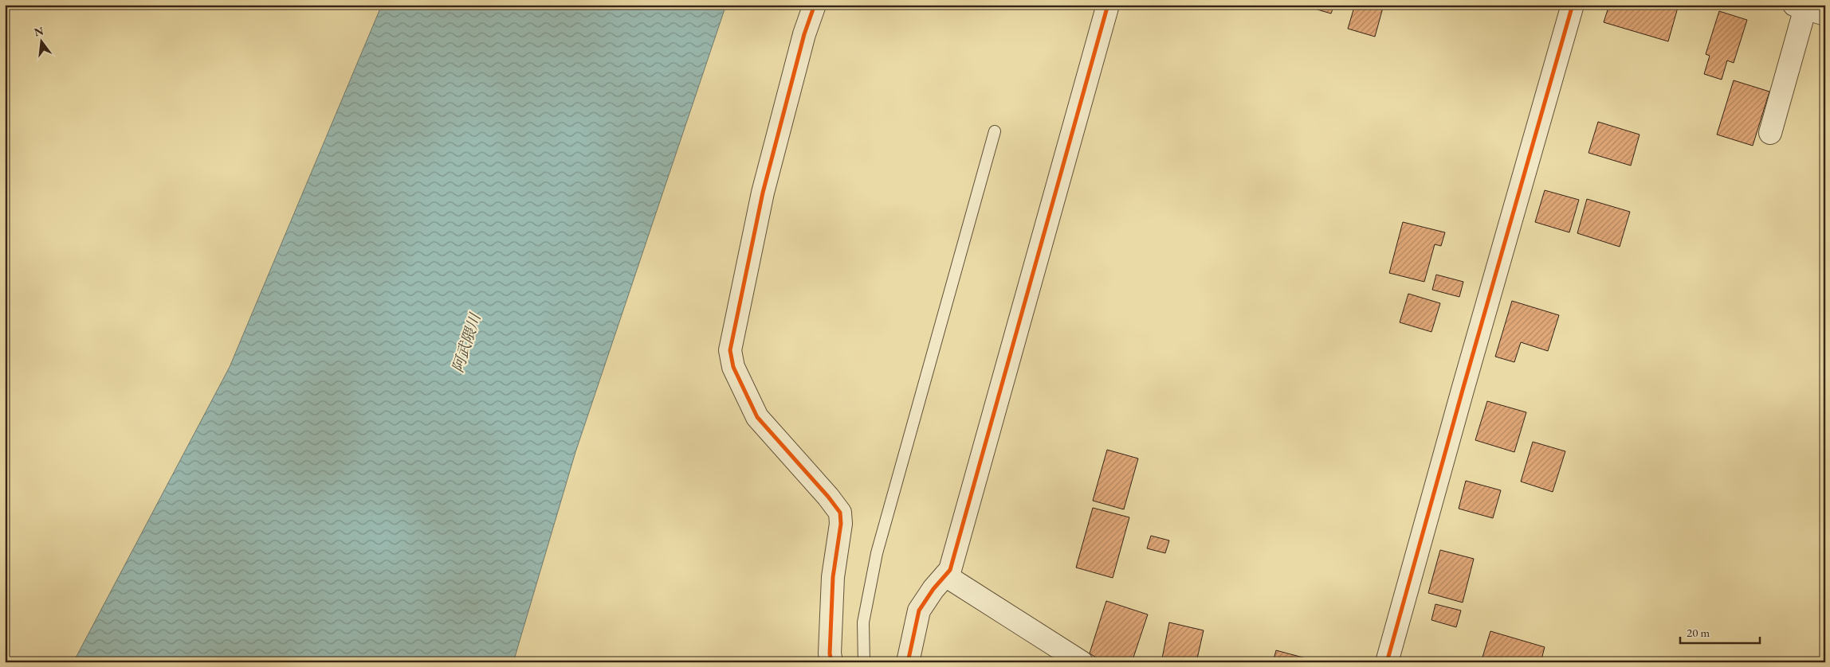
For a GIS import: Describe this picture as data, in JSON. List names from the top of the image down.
{
  "water": ["阿武隈川"],
  "scale_bar": "20 m",
  "north": "top"
}
